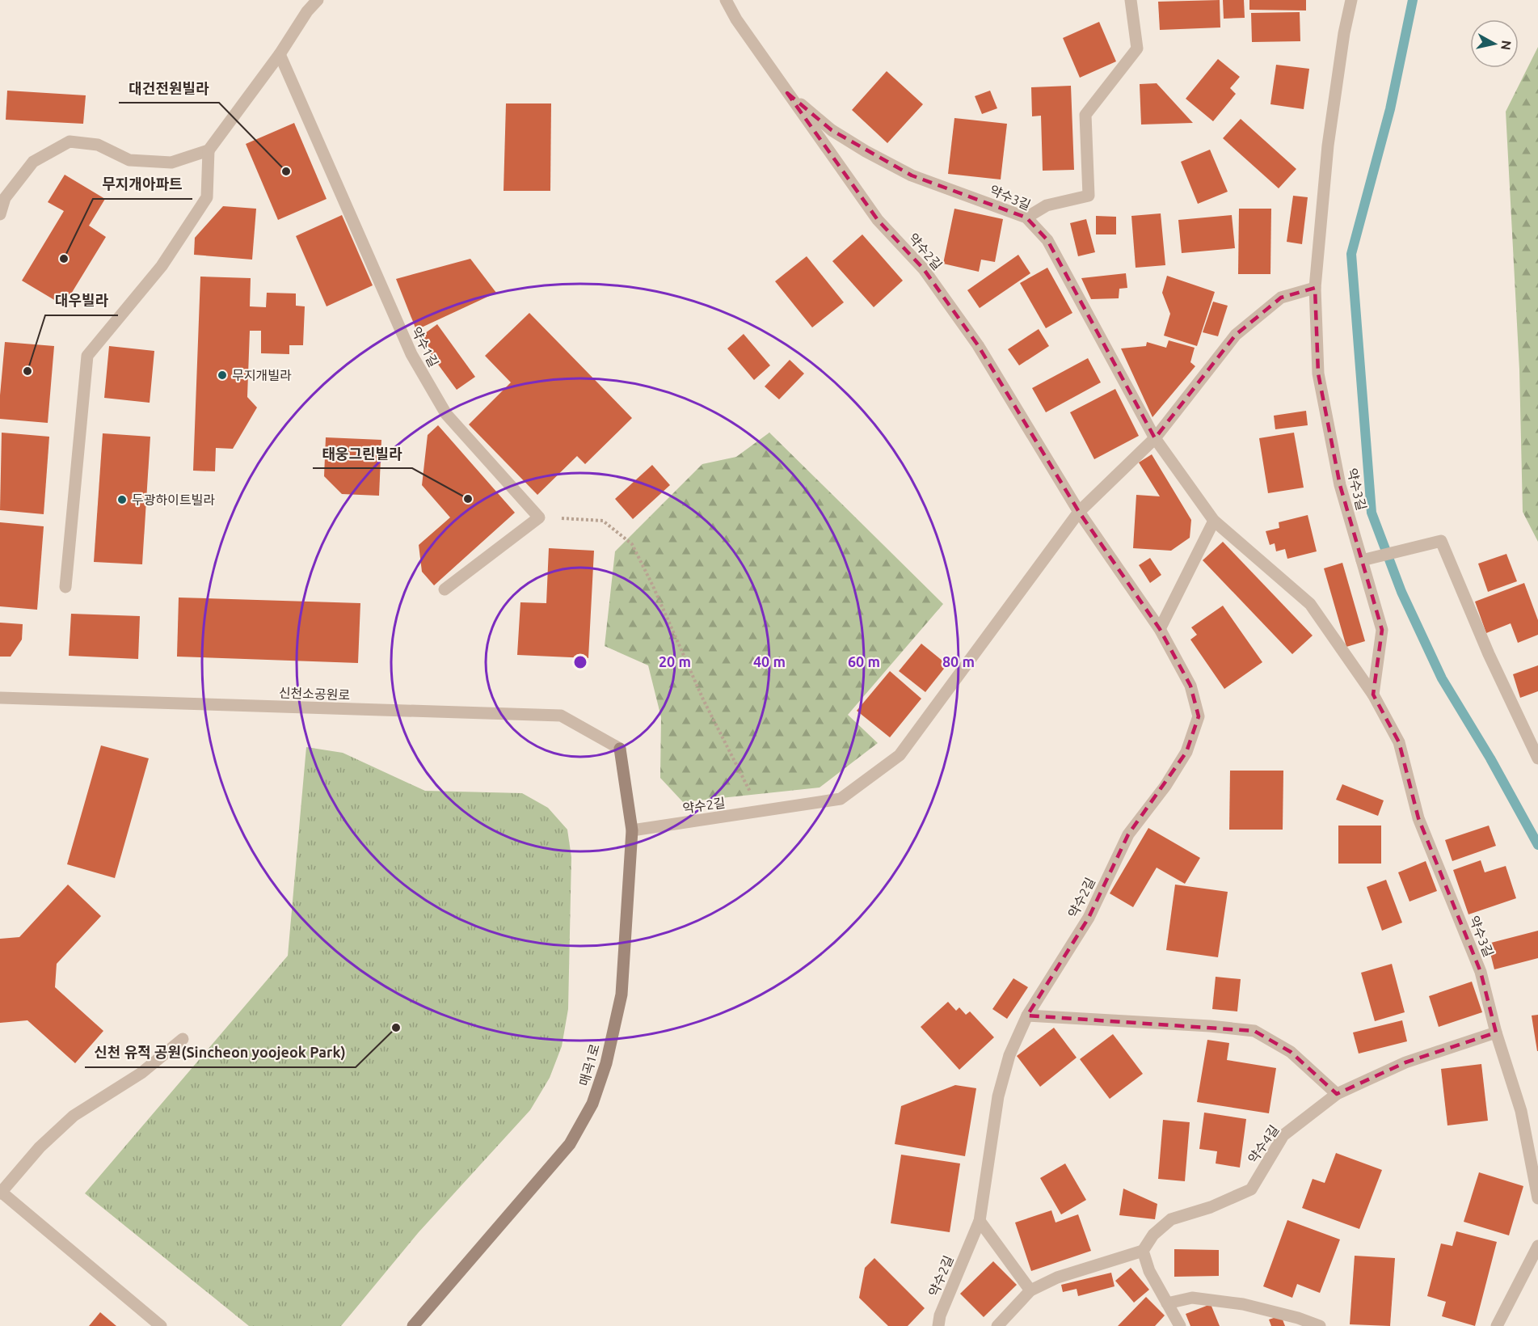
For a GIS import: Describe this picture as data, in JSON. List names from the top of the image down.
{
  "streets": {
    "street": [
      "약수3길",
      "약수2길",
      "약수1길",
      "신천소공원로",
      "매곡1로",
      "약수4길"
    ]
  },
  "crossings": [
    ["약수3길", "약수2길"],
    ["약수3길", "약수4길"],
    ["약수2길", "매곡1로"],
    ["신천소공원로", "매곡1로"]
  ],
  "places": [
    "대건전원빌라",
    "무지개아파트",
    "대우빌라",
    "무지개빌라",
    "태웅그린빌라",
    "두광하이트빌라",
    "신천 유적 공원(Sincheon yoojeok Park)"
  ],
  "north": "right",
  "rings": [
    "20 m",
    "40 m",
    "60 m",
    "80 m"
  ]
}
